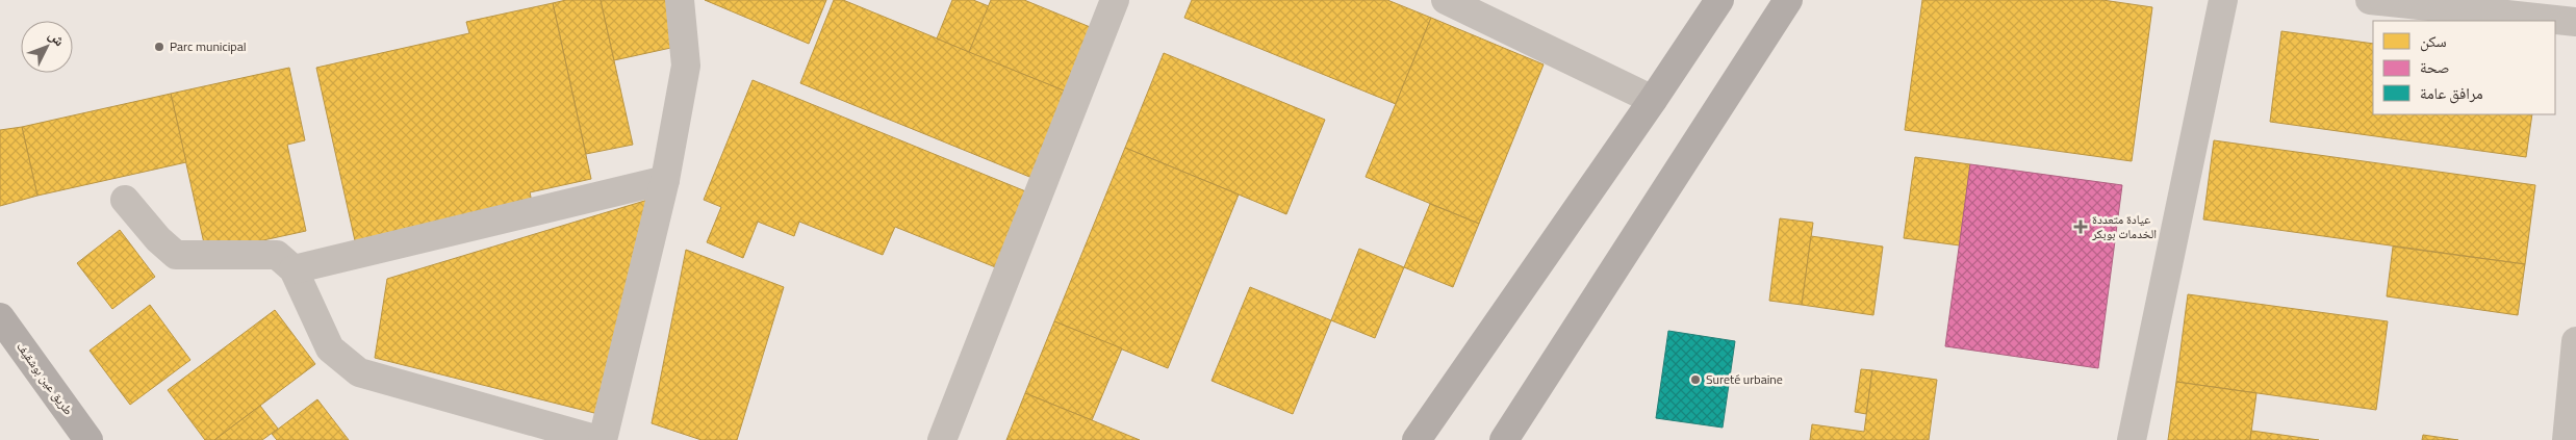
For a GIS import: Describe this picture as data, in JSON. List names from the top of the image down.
{
  "streets": {
    "main road": ["طريق عين بوشقيف"]
  },
  "places": {
    "other": ["Parc municipal", "Sureté urbaine"],
    "health": ["عيادة متعددة الخدمات بوبكر"]
  },
  "legend": ["سكن", "صحة", "مرافق عامة"],
  "north": "top right"
}
